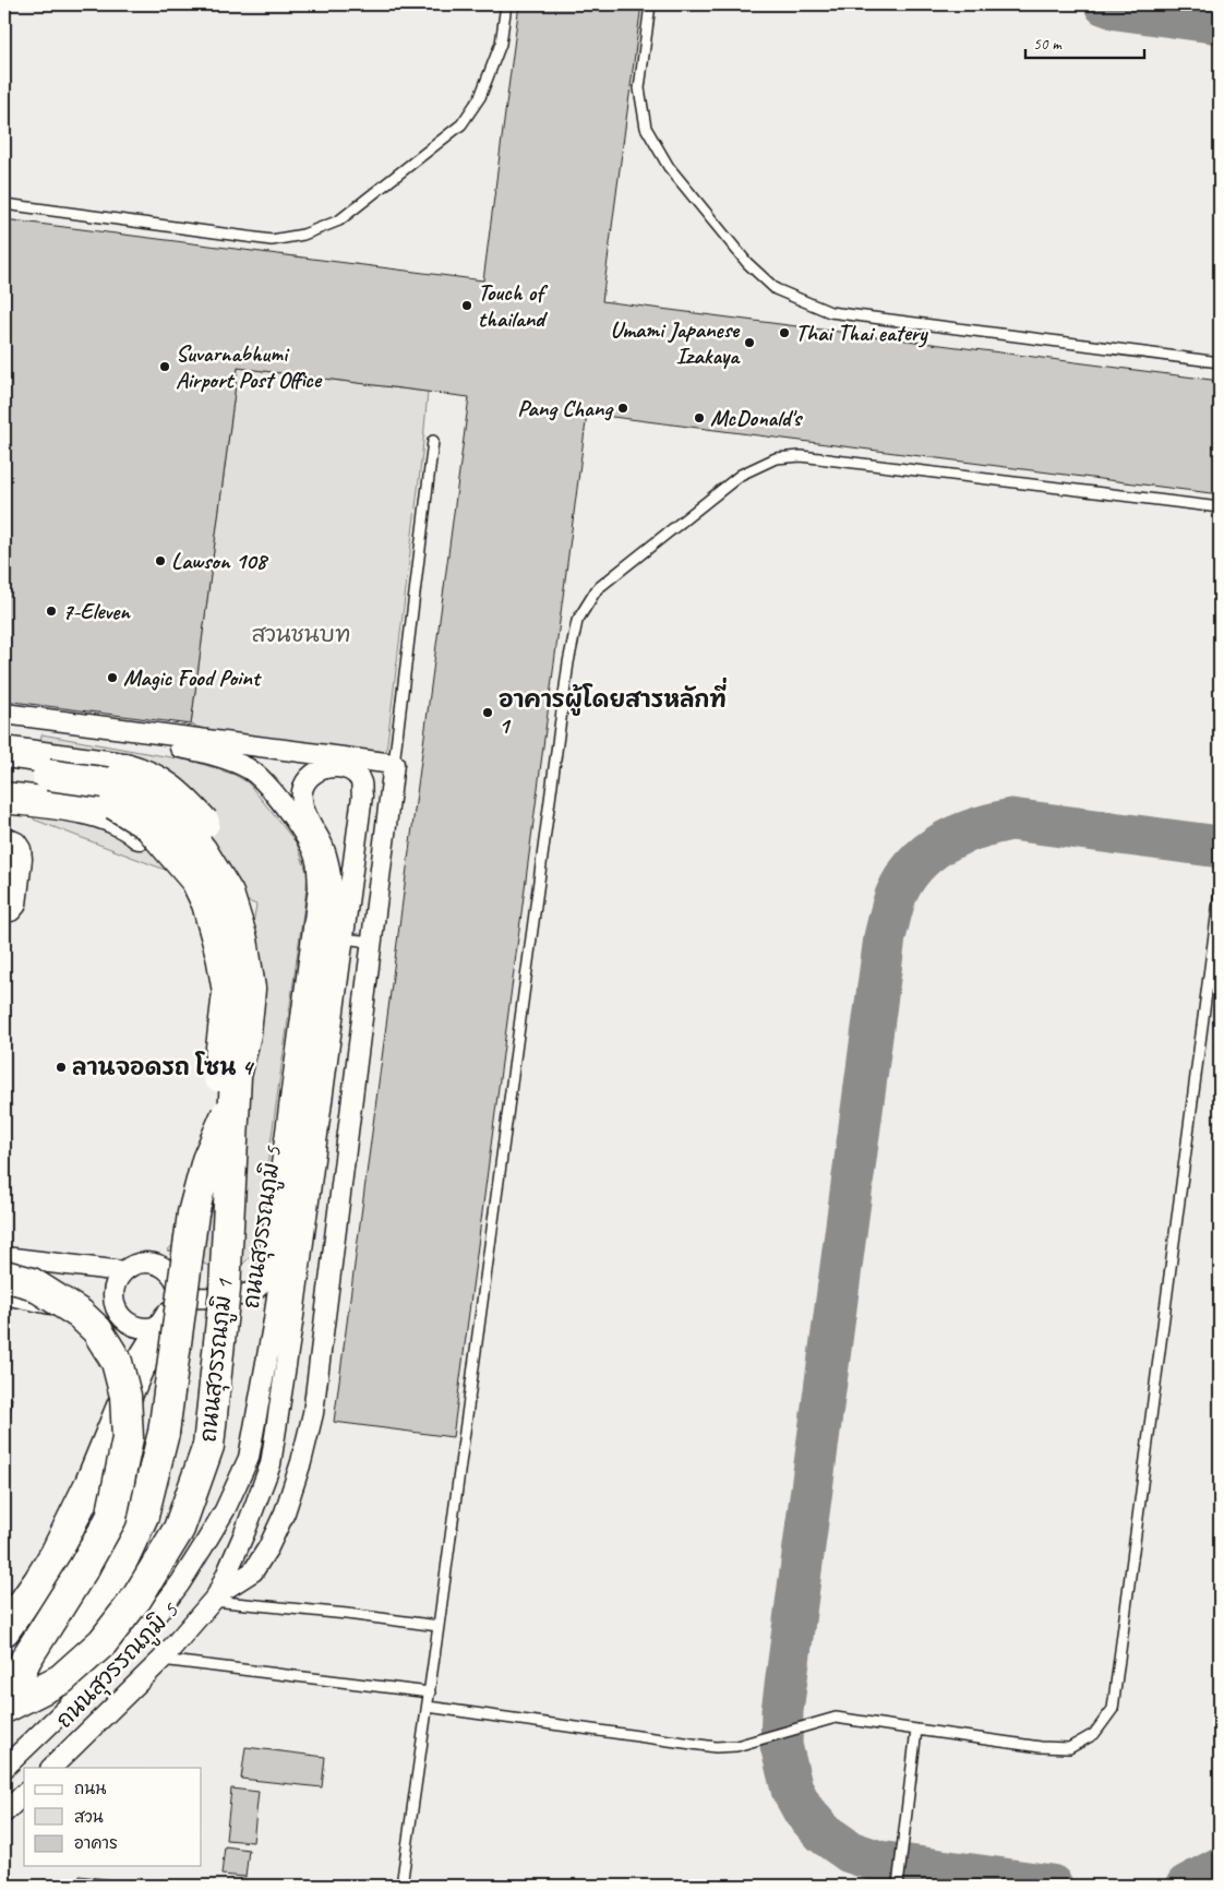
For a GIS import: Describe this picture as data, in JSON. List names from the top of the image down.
{
  "streets": {
    "highway": ["ถนนสุวรรณภูมิ 1"],
    "street": ["ถนนสุวรรณภูมิ 5"]
  },
  "parks": ["สวนชนบท"],
  "places": [
    "Touch of thailand",
    "Thai Thai eatery",
    "Umami Japanese Izakaya",
    "Suvarnabhumi Airport Post Office",
    "Pang Chang",
    "McDonald's",
    "Lawson 108",
    "7-Eleven",
    "Magic Food Point",
    "อาคารผู้โดยสารหลักที่ 1",
    "ลานจอดรถ โซน 4"
  ],
  "legend": ["ถนน", "สวน", "อาคาร"],
  "scale_bar": "50 m"
}
